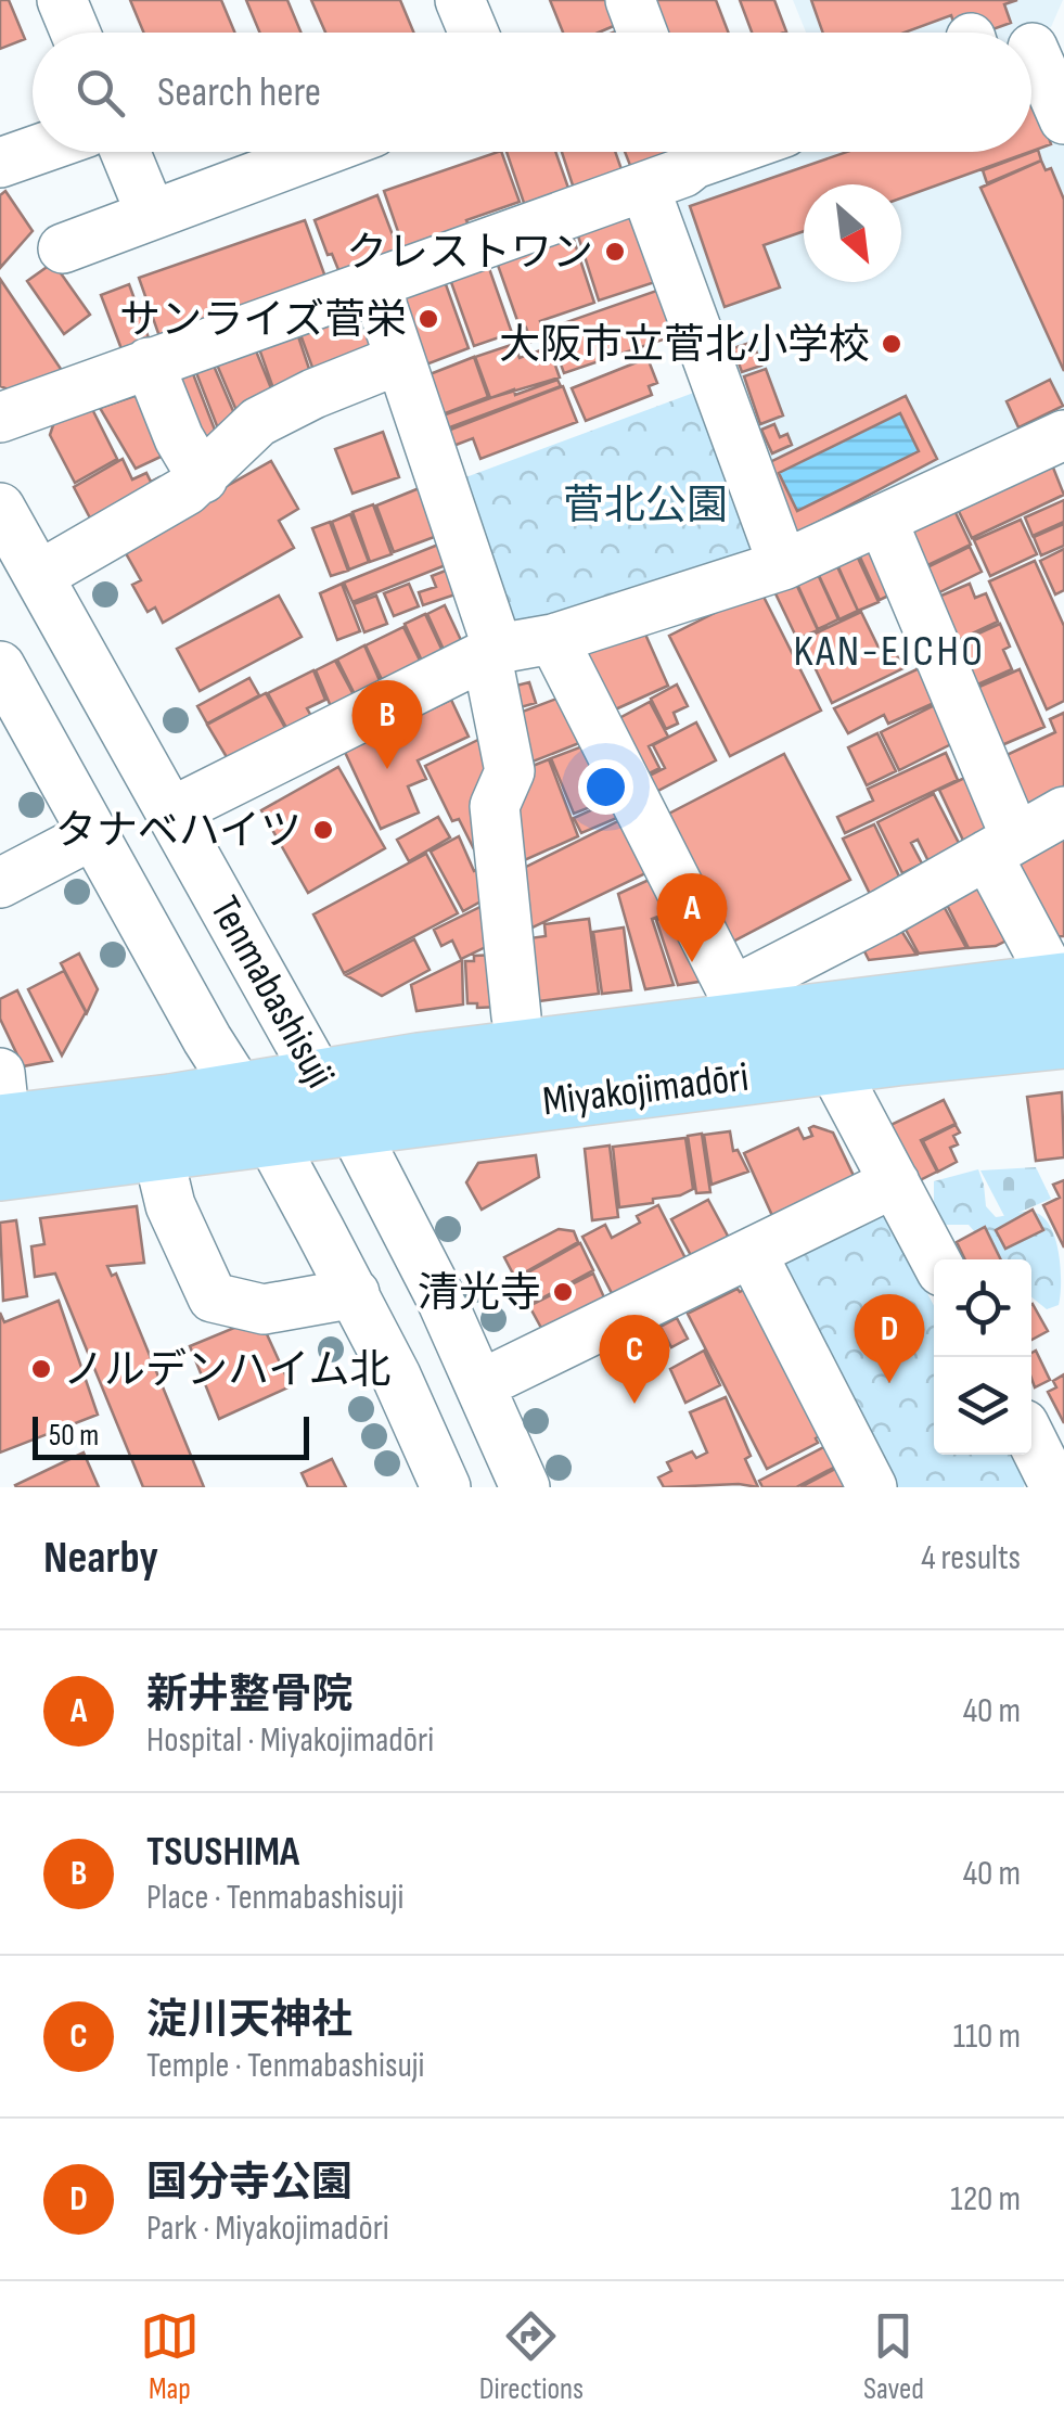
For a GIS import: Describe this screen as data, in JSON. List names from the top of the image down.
{
  "streets": {
    "main road": ["Miyakojimadōri"],
    "street": ["Tenmabashisuji"]
  },
  "crossings": [
    ["Tenmabashisuji", "Miyakojimadōri"]
  ],
  "districts": ["KAN-EICHO"],
  "parks": ["菅北公園"],
  "places": [
    "クレストワン",
    "サンライズ菅栄",
    "大阪市立菅北小学校",
    "タナベハイツ",
    "清光寺",
    "ノルデンハイム北"
  ],
  "scale_bar": "50 m",
  "north": "bottom right",
  "page": {
    "search": "Search here",
    "pins": [
      "B",
      "A",
      "D",
      "C"
    ],
    "scale": "50 m",
    "heading": ["Nearby", "4 results"],
    "list": [
      {
        "mark": "A",
        "name": "新井整骨院",
        "note": "Hospital · Miyakojimadōri",
        "value": "40 m"
      },
      {
        "mark": "B",
        "name": "TSUSHIMA",
        "note": "Place · Tenmabashisuji",
        "value": "40 m"
      },
      {
        "mark": "C",
        "name": "淀川天神社",
        "note": "Temple · Tenmabashisuji",
        "value": "110 m"
      },
      {
        "mark": "D",
        "name": "国分寺公園",
        "note": "Park · Miyakojimadōri",
        "value": "120 m"
      }
    ],
    "nav": ["Map", "Directions", "Saved"]
  }
}
